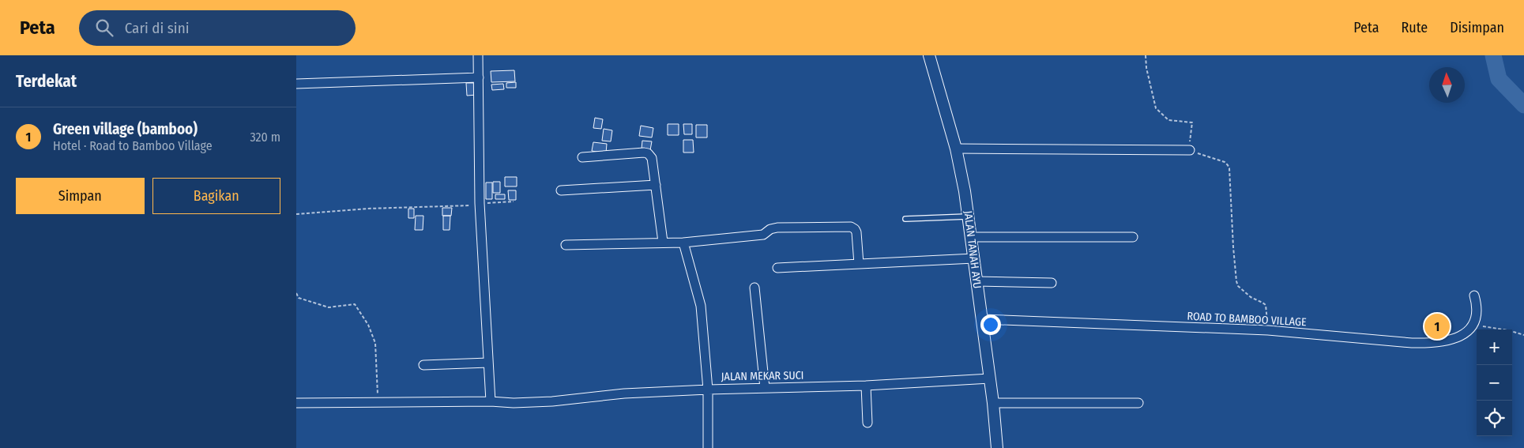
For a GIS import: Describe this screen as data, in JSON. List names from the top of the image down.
{
  "streets": {
    "street": ["JALAN TANAH AYU", "ROAD TO BAMBOO VILLAGE", "JALAN MEKAR SUCI"]
  },
  "crossings": [
    ["JALAN TANAH AYU", "ROAD TO BAMBOO VILLAGE"],
    ["JALAN TANAH AYU", "JALAN MEKAR SUCI"]
  ],
  "north": "top",
  "page": {
    "header": "Peta",
    "search": "Cari di sini",
    "nav": ["Peta", "Rute", "Disimpan"],
    "heading": "Terdekat",
    "list": [
      {
        "mark": "1",
        "name": "Green village (bamboo)",
        "note": "Hotel · Road to Bamboo Village",
        "value": "320 m"
      }
    ],
    "buttons": ["Simpan", "Bagikan"],
    "pins": "1",
    "map_buttons": ["+", "−"]
  }
}
